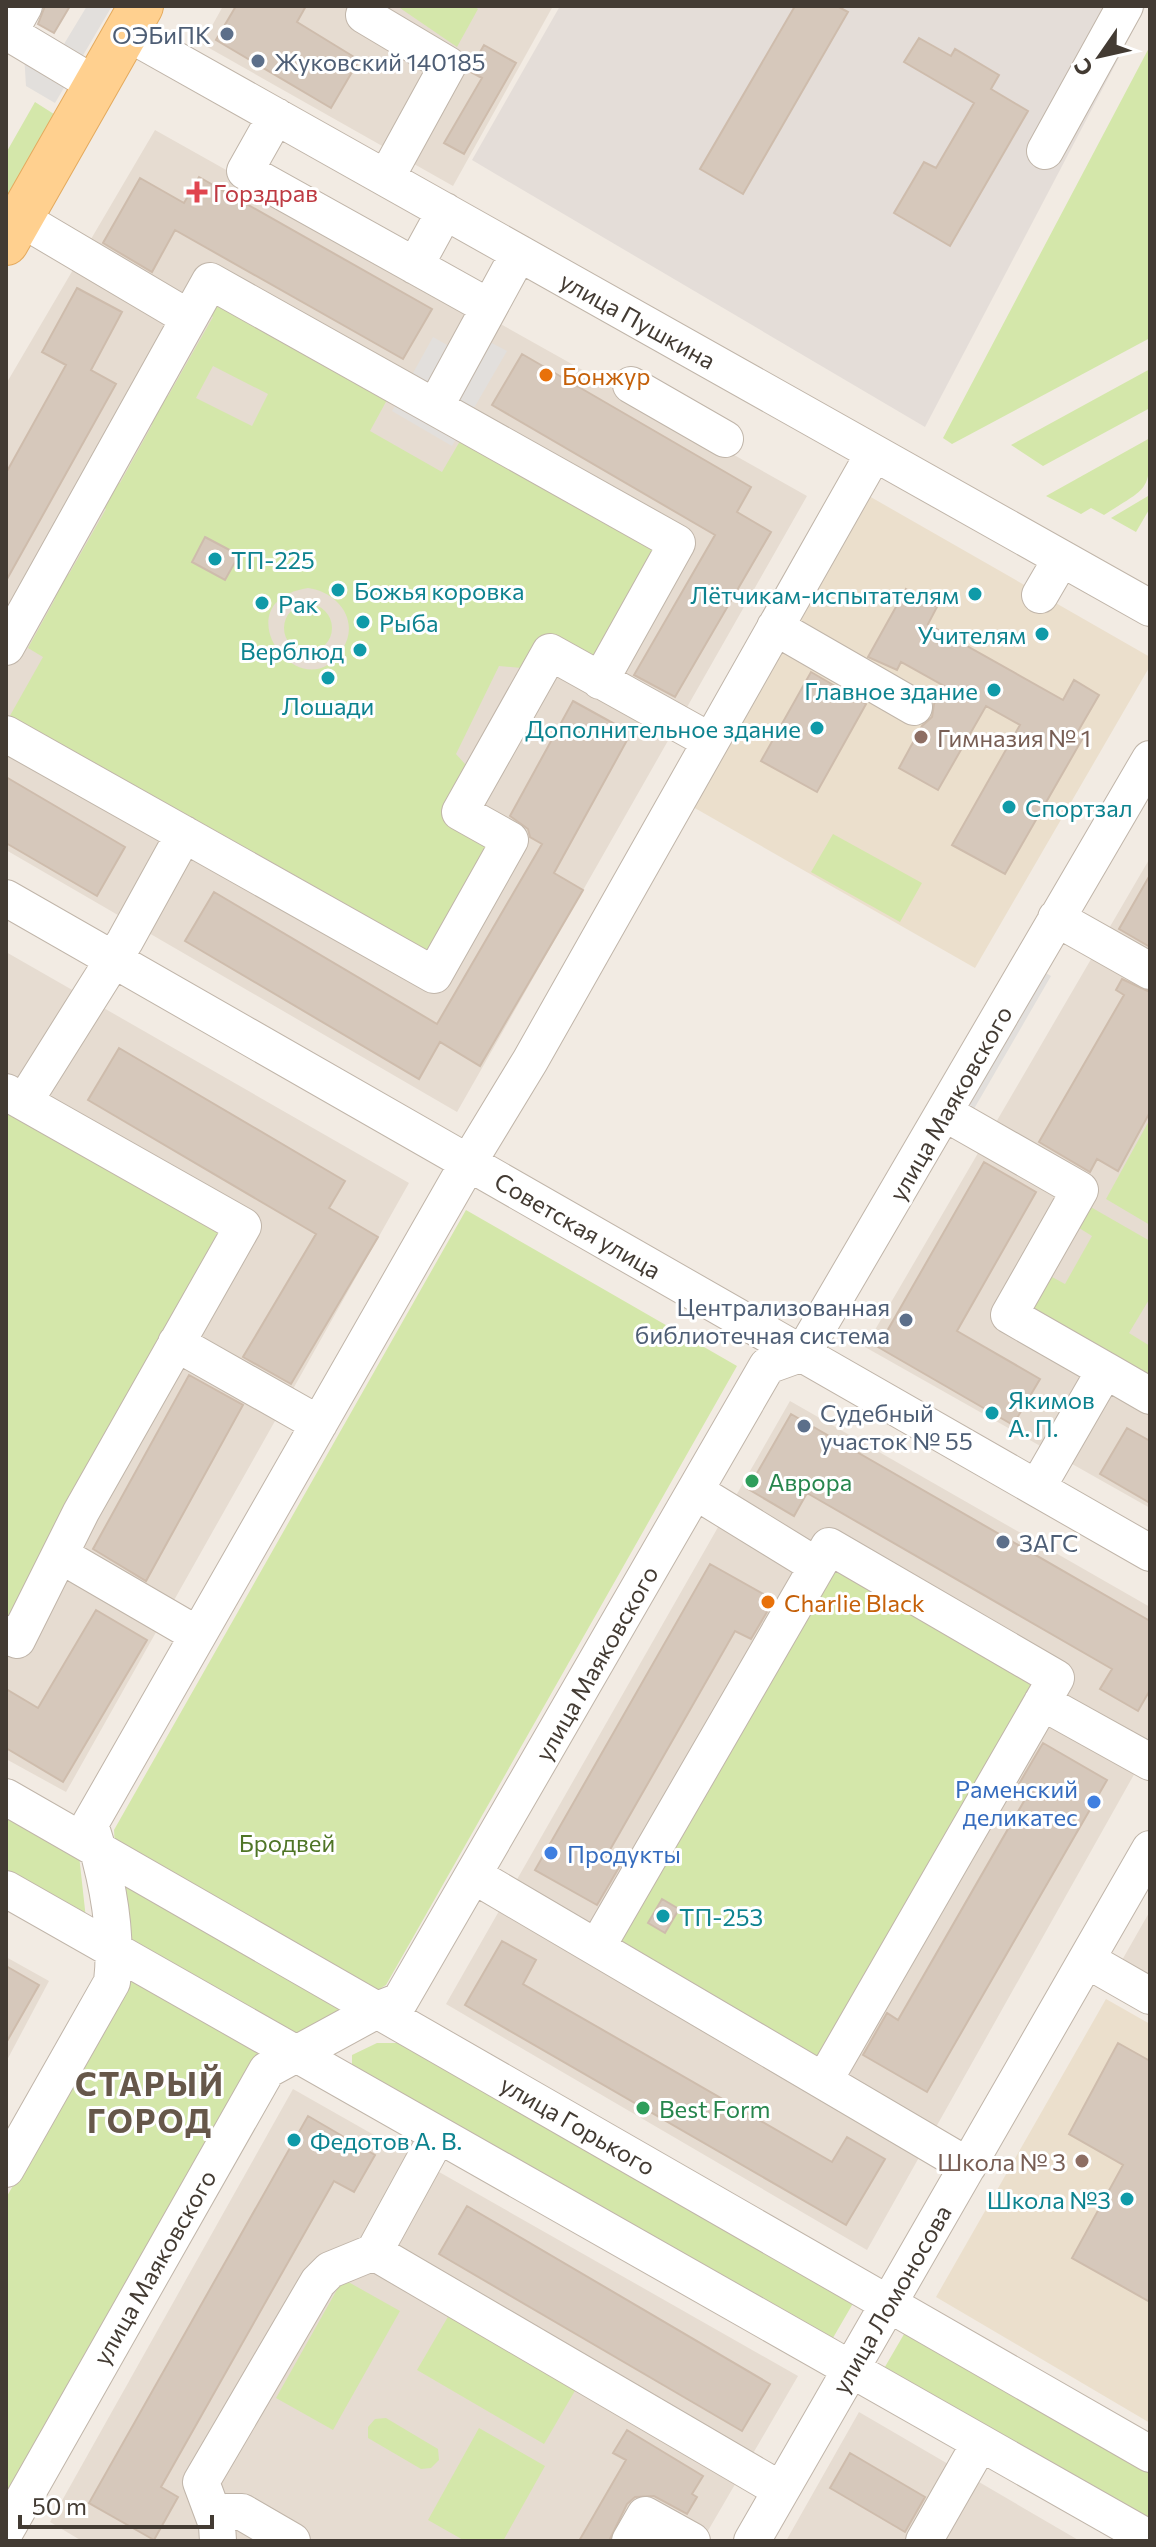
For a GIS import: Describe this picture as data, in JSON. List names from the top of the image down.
{
  "streets": {
    "street": [
      "улица Пушкина",
      "улица Маяковского",
      "Советская улица",
      "улица Горького",
      "улица Ломоносова"
    ]
  },
  "crossings": [
    ["улица Маяковского", "Советская улица"],
    ["улица Маяковского", "улица Горького"],
    ["улица Горького", "улица Ломоносова"]
  ],
  "districts": ["СТАРЫЙ ГОРОД"],
  "parks": ["Бродвей"],
  "places": {
    "other": [
      "ОЭБиПК",
      "Жуковский 140185",
      "Бонжур",
      "ТП-225",
      "Божья коровка",
      "Лётчикам-испытателям",
      "Рак",
      "Рыба",
      "Учителям",
      "Верблюд",
      "Лошади",
      "Главное здание",
      "Дополнительное здание",
      "Гимназия № 1",
      "Спортзал",
      "Централизованная библиотечная система",
      "Якимов А. П.",
      "Судебный участок № 55",
      "Аврора",
      "ЗАГС",
      "Charlie Black",
      "Раменский деликатес",
      "Продукты",
      "ТП-253",
      "Best Form",
      "Федотов А. В.",
      "Школа № 3",
      "Школа №3"
    ],
    "health": ["Горздрав"]
  },
  "scale_bar": "50 m",
  "north": "bottom left"
}
